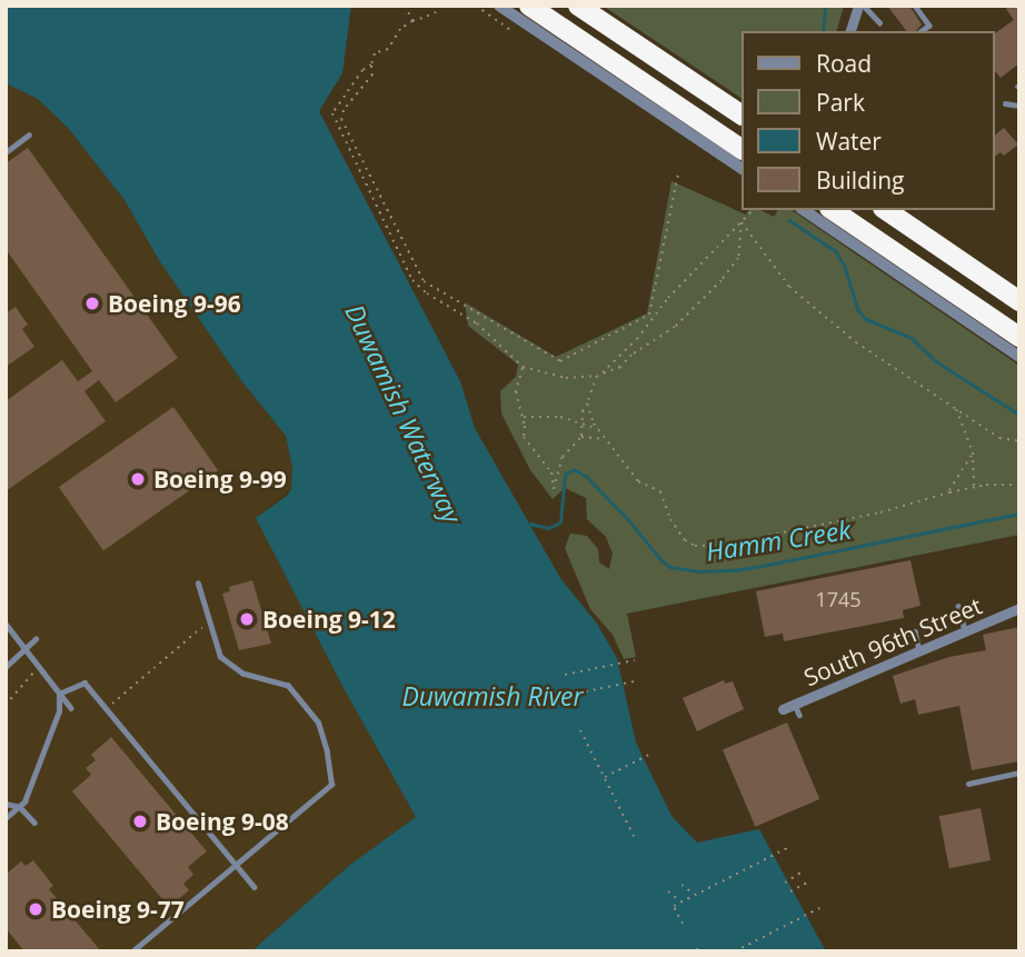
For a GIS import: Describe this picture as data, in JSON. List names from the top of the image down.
{
  "streets": {
    "street": ["South 96th Street"]
  },
  "water": ["Duwamish Waterway", "Hamm Creek", "Duwamish River"],
  "places": [
    "Boeing 9-96",
    "Boeing 9-99",
    "Boeing 9-12",
    "Boeing 9-08",
    "Boeing 9-77"
  ],
  "house_numbers": ["1745"],
  "legend": [
    "Road",
    "Park",
    "Water",
    "Building"
  ]
}
